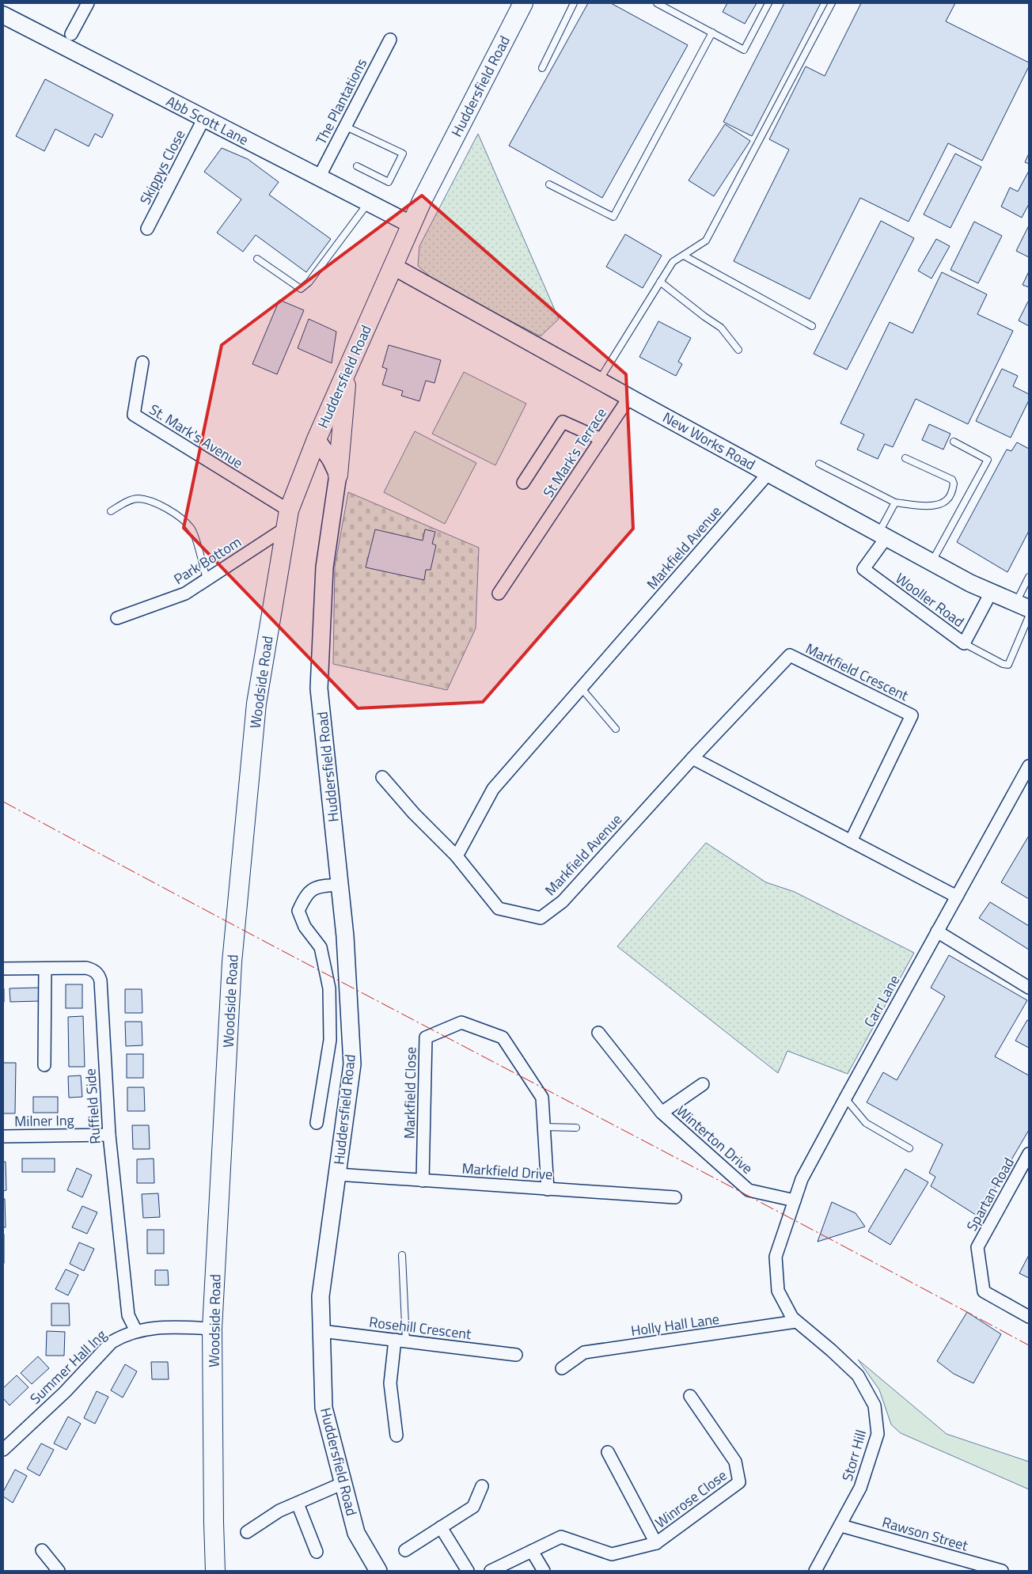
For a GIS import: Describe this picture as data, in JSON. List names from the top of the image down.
{
  "streets": {
    "main road": ["Huddersfield Road", "Woodside Road"],
    "street": [
      "The Plantations",
      "Abb Scott Lane",
      "Skippys Close",
      "St. Mark's Avenue",
      "New Works Road",
      "St Mark's Terrace",
      "Markfield Avenue",
      "Park Bottom",
      "Wooller Road",
      "Markfield Crescent",
      "Carr Lane",
      "Markfield Close",
      "Ruffield Side",
      "Milner Ing",
      "Winterton Drive",
      "Markfield Drive",
      "Spartan Road",
      "Holly Hall Lane",
      "Rosehill Crescent",
      "Summer Hall Ing",
      "Storr Hill",
      "Winrose Close",
      "Rawson Street"
    ]
  },
  "crossings": [
    ["Huddersfield Road", "Abb Scott Lane"],
    ["Huddersfield Road", "New Works Road"],
    ["Huddersfield Road", "Woodside Road"],
    ["Huddersfield Road", "Markfield Drive"],
    ["Huddersfield Road", "Rosehill Crescent"],
    ["The Plantations", "Abb Scott Lane"],
    ["Abb Scott Lane", "Skippys Close"],
    ["St. Mark's Avenue", "Park Bottom"],
    ["St. Mark's Avenue", "Woodside Road"],
    ["New Works Road", "St Mark's Terrace"],
    ["New Works Road", "Markfield Avenue"],
    ["New Works Road", "Wooller Road"],
    ["Markfield Avenue", "Markfield Crescent"],
    ["Park Bottom", "Woodside Road"],
    ["Woodside Road", "Summer Hall Ing"],
    ["Carr Lane", "Winterton Drive"],
    ["Carr Lane", "Storr Hill"],
    ["Markfield Close", "Markfield Drive"],
    ["Ruffield Side", "Milner Ing"],
    ["Ruffield Side", "Summer Hall Ing"],
    ["Holly Hall Lane", "Storr Hill"],
    ["Storr Hill", "Rawson Street"]
  ]
}
